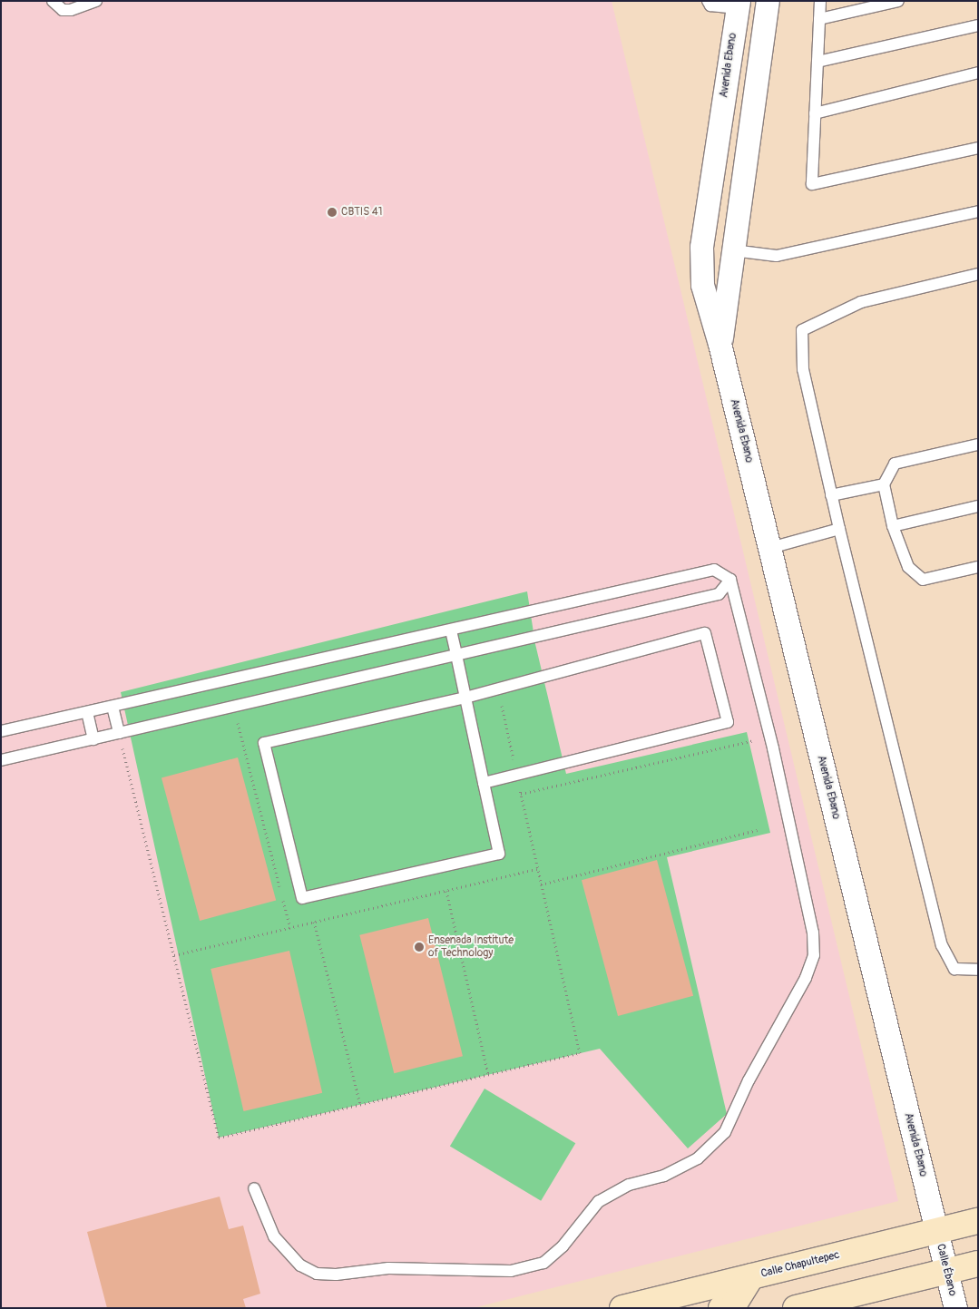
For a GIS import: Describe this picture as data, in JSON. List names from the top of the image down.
{
  "streets": {
    "main road": ["Calle Chapultepec"],
    "street": ["Avenida Ebano", "Calle Ébano"]
  },
  "crossings": [
    ["Avenida Ebano", "Calle Chapultepec"],
    ["Avenida Ebano", "Calle Ébano"],
    ["Calle Chapultepec", "Calle Ébano"]
  ],
  "places": ["CBTIS 41", "Ensenada Institute of Technology"]
}
